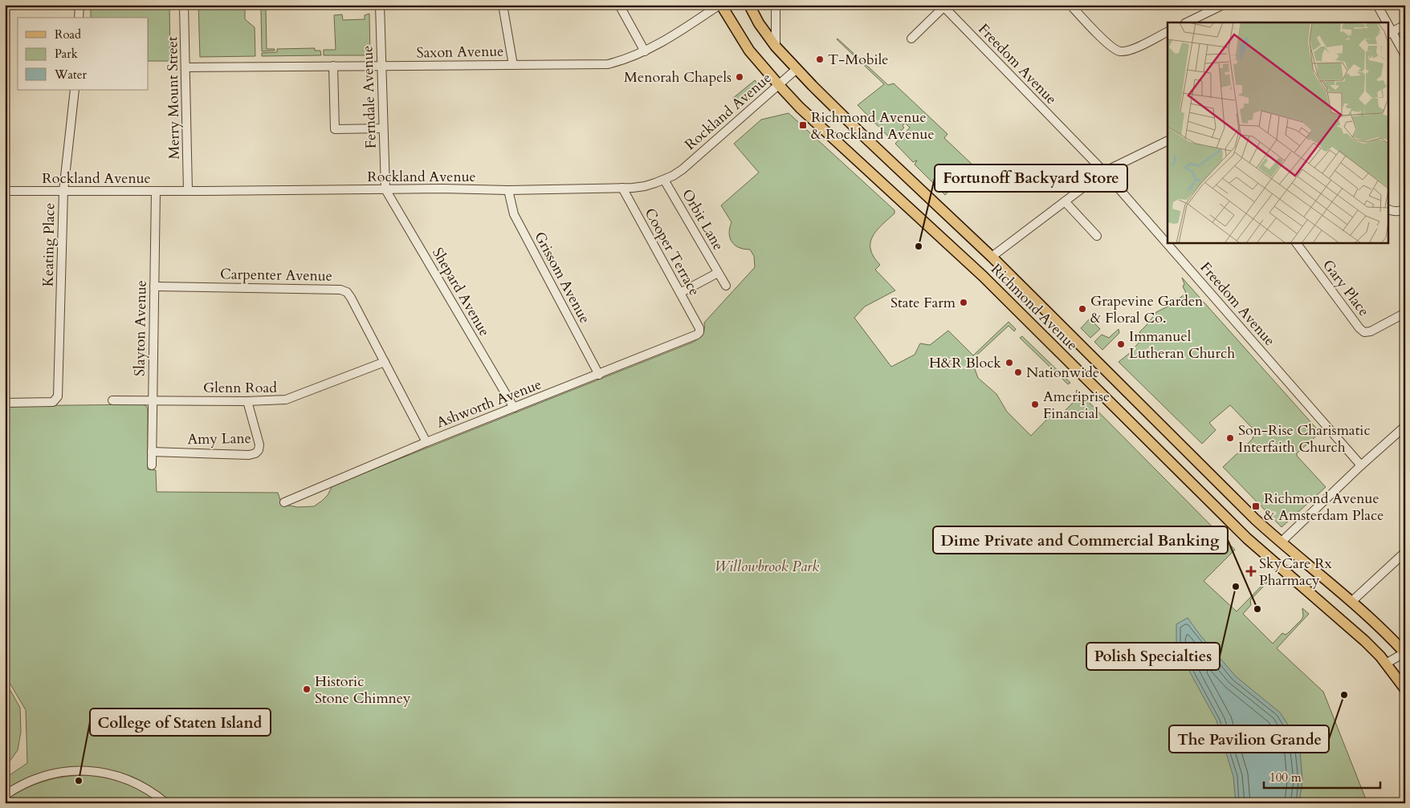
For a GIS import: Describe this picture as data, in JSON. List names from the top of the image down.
{
  "streets": {
    "main road": ["Richmond Avenue"],
    "street": [
      "Saxon Avenue",
      "Freedom Avenue",
      "Ferndale Avenue",
      "Merry Mount Street",
      "Rockland Avenue",
      "Orbit Lane",
      "Keating Place",
      "Cooper Terrace",
      "Carpenter Avenue",
      "Grissom Avenue",
      "Gary Place",
      "Shepard Avenue",
      "Slayton Avenue",
      "Glenn Road",
      "Ashworth Avenue",
      "Amy Lane"
    ]
  },
  "crossings": [
    ["Saxon Avenue", "Ferndale Avenue"],
    ["Saxon Avenue", "Merry Mount Street"],
    ["Saxon Avenue", "Richmond Avenue"],
    ["Ferndale Avenue", "Rockland Avenue"],
    ["Ferndale Avenue", "Shepard Avenue"],
    ["Merry Mount Street", "Rockland Avenue"],
    ["Rockland Avenue", "Orbit Lane"],
    ["Rockland Avenue", "Keating Place"],
    ["Rockland Avenue", "Cooper Terrace"],
    ["Rockland Avenue", "Grissom Avenue"],
    ["Rockland Avenue", "Shepard Avenue"],
    ["Rockland Avenue", "Richmond Avenue"],
    ["Rockland Avenue", "Slayton Avenue"],
    ["Orbit Lane", "Cooper Terrace"],
    ["Cooper Terrace", "Ashworth Avenue"],
    ["Carpenter Avenue", "Slayton Avenue"],
    ["Carpenter Avenue", "Glenn Road"],
    ["Carpenter Avenue", "Ashworth Avenue"],
    ["Grissom Avenue", "Ashworth Avenue"],
    ["Shepard Avenue", "Ashworth Avenue"],
    ["Slayton Avenue", "Glenn Road"],
    ["Slayton Avenue", "Amy Lane"],
    ["Glenn Road", "Amy Lane"]
  ],
  "parks": ["Willowbrook Park"],
  "places": {
    "other": [
      "T-Mobile",
      "Menorah Chapels",
      "Fortunoff Backyard Store",
      "State Farm",
      "Grapevine Garden & Floral Co.",
      "Immanuel Lutheran Church",
      "H&R Block",
      "Nationwide",
      "Ameriprise Financial",
      "Son-Rise Charismatic Interfaith Church",
      "Polish Specialties",
      "Dime Private and Commercial Banking",
      "Historic Stone Chimney",
      "The Pavilion Grande",
      "College of Staten Island"
    ],
    "transit": ["Richmond Avenue & Rockland Avenue", "Richmond Avenue & Amsterdam Place"],
    "health": ["SkyCare Rx Pharmacy"]
  },
  "legend": ["Road", "Park", "Water"],
  "scale_bar": "100 m"
}
